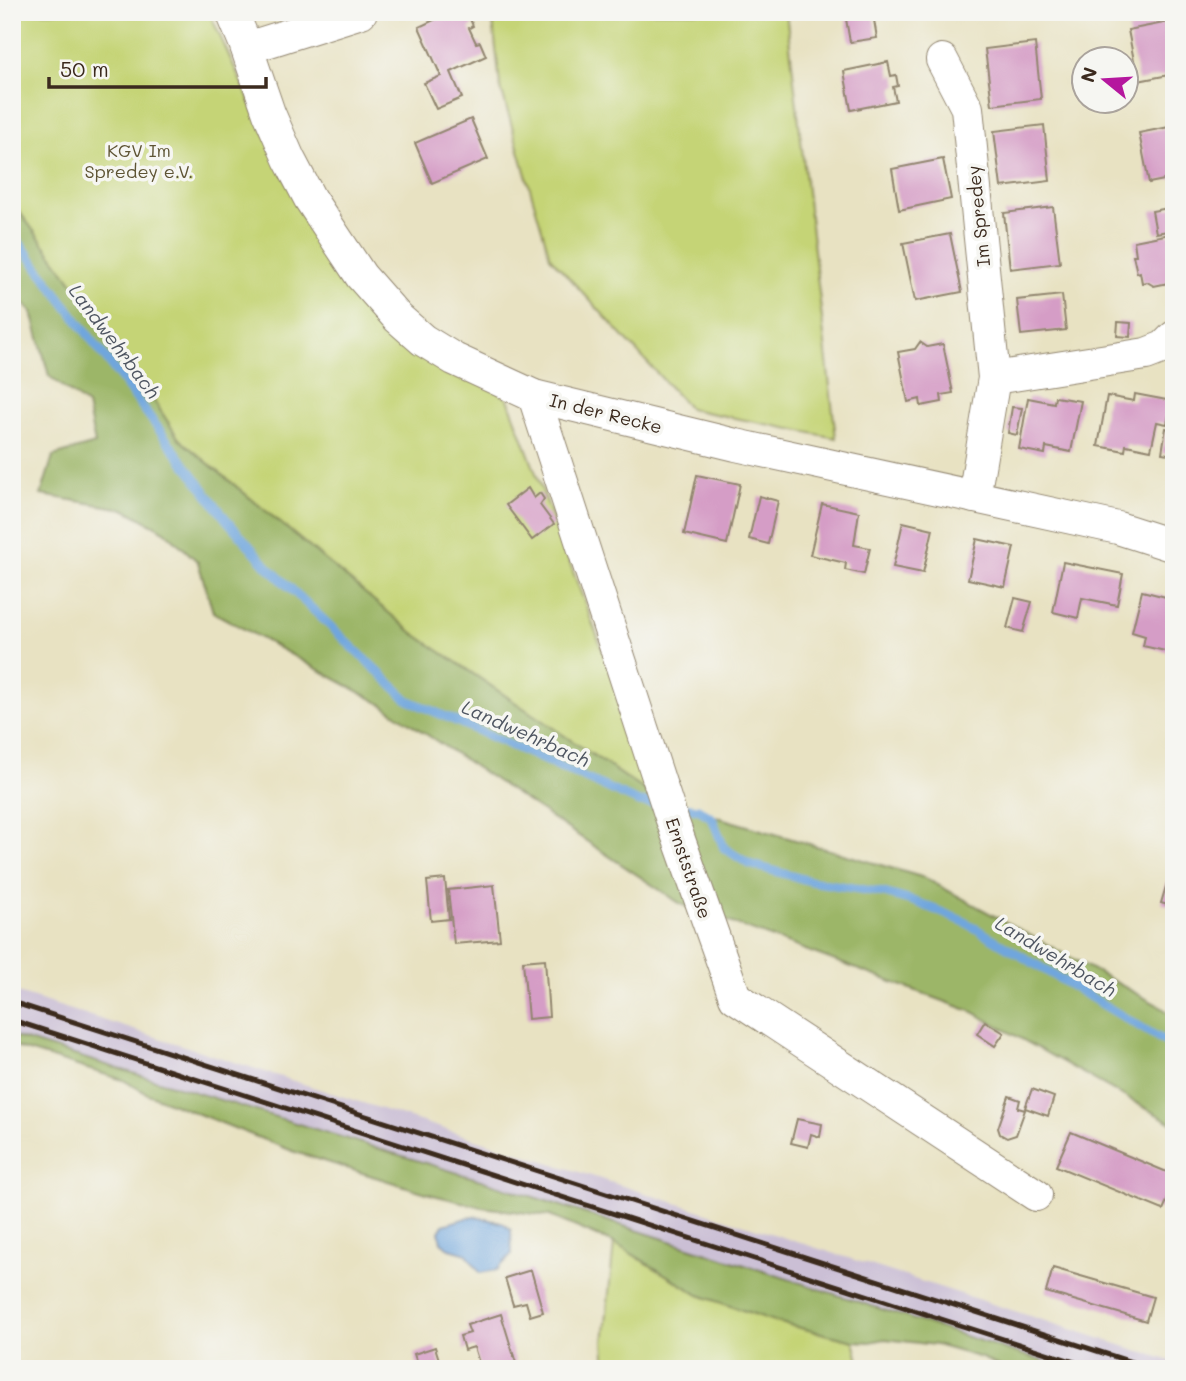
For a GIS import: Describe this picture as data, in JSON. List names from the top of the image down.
{
  "streets": {
    "street": ["Im Spredey", "In der Recke", "Ernststraße"]
  },
  "crossings": [
    ["Im Spredey", "In der Recke"],
    ["In der Recke", "Ernststraße"]
  ],
  "water": ["Landwehrbach"],
  "parks": ["KGV Im Spredey e.V."],
  "scale_bar": "50 m",
  "north": "left"
}
